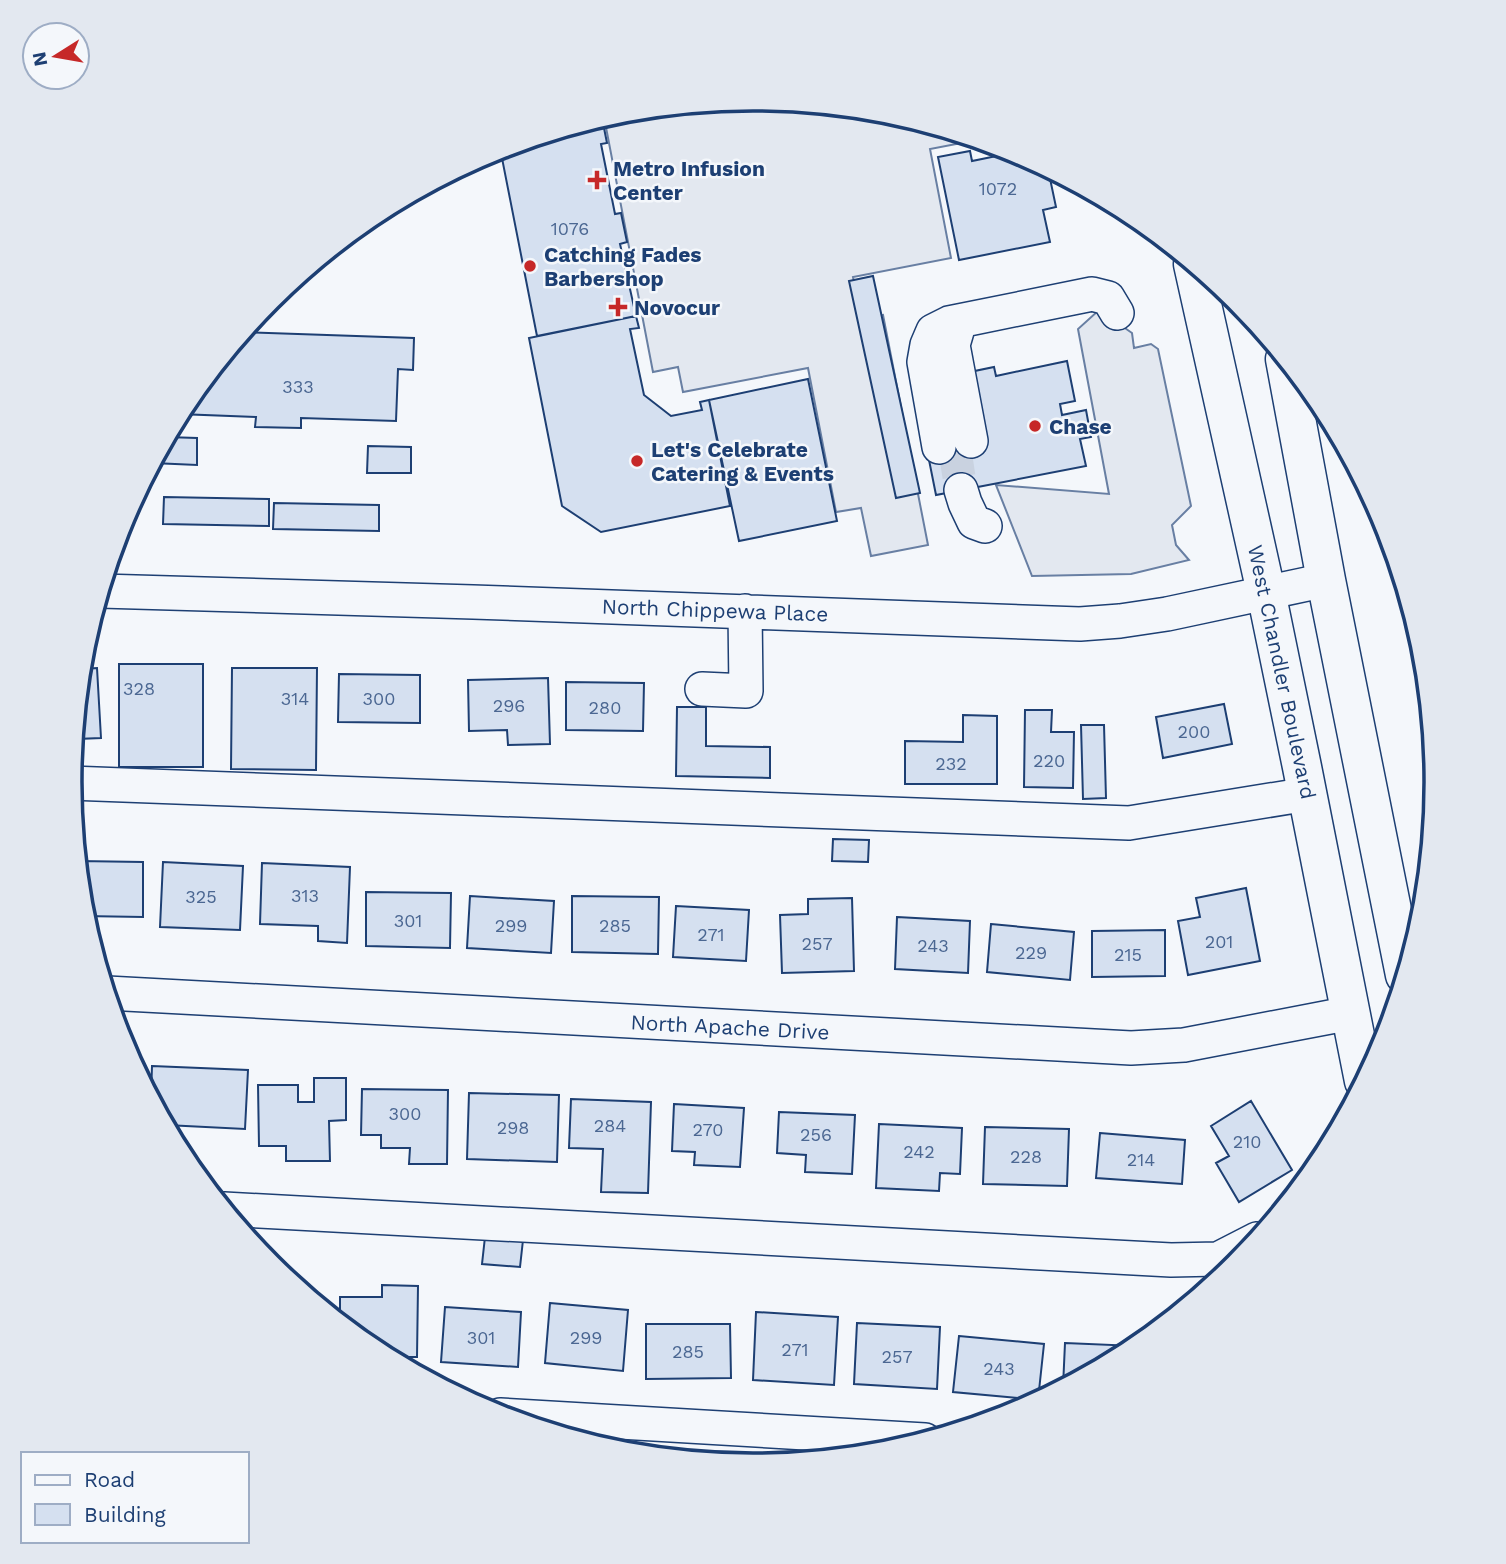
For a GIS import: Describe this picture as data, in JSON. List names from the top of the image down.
{
  "streets": {
    "main road": ["West Chandler Boulevard"],
    "street": ["North Chippewa Place", "North Apache Drive"]
  },
  "crossings": [
    ["North Chippewa Place", "West Chandler Boulevard"],
    ["West Chandler Boulevard", "North Apache Drive"]
  ],
  "places": {
    "health": ["Metro Infusion Center", "Novocur"],
    "other": ["Catching Fades Barbershop", "Chase", "Let's Celebrate Catering & Events"]
  },
  "house_numbers": [
    "1072",
    "1076",
    "333",
    "328",
    "314",
    "300",
    "296",
    "280",
    "200",
    "220",
    "232",
    "313",
    "325",
    "301",
    "299",
    "285",
    "271",
    "201",
    "257",
    "243",
    "229",
    "215",
    "300",
    "284",
    "298",
    "270",
    "256",
    "210",
    "242",
    "228",
    "214",
    "301",
    "299",
    "271",
    "285",
    "257",
    "243"
  ],
  "legend": ["Road", "Building"],
  "north": "left"
}
